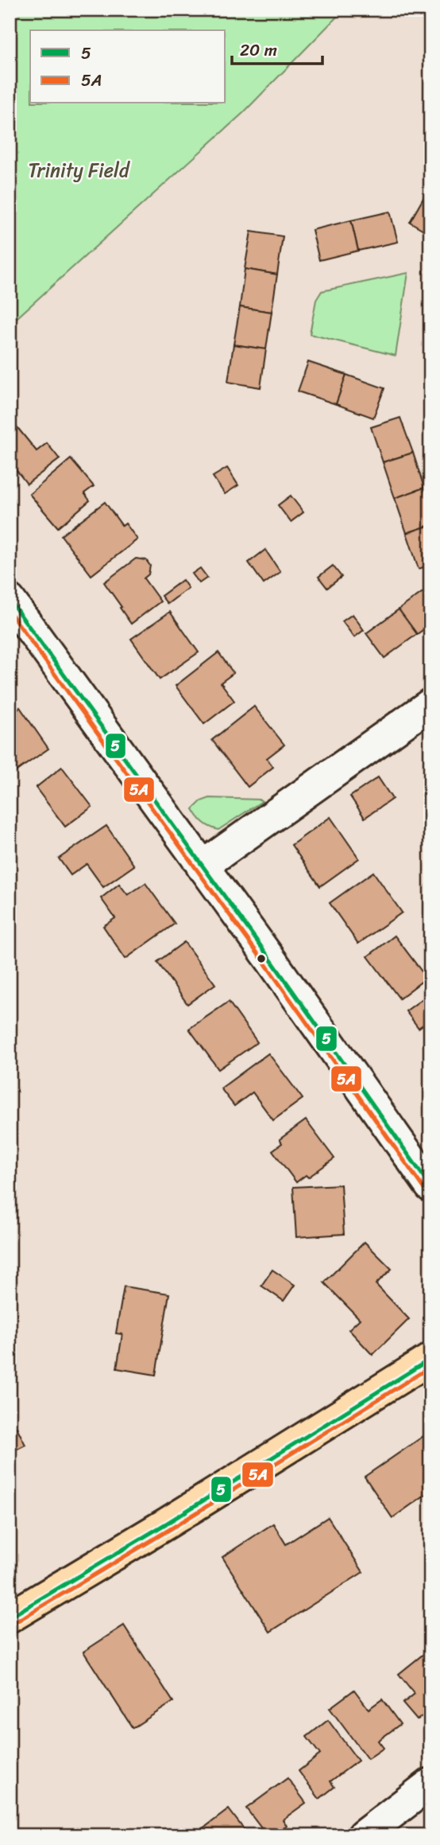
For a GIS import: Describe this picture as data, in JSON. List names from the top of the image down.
{
  "parks": ["Trinity Field"],
  "lines": ["transit line 5", "transit line 5A"],
  "legend": ["5", "5A"],
  "scale_bar": "20 m"
}
